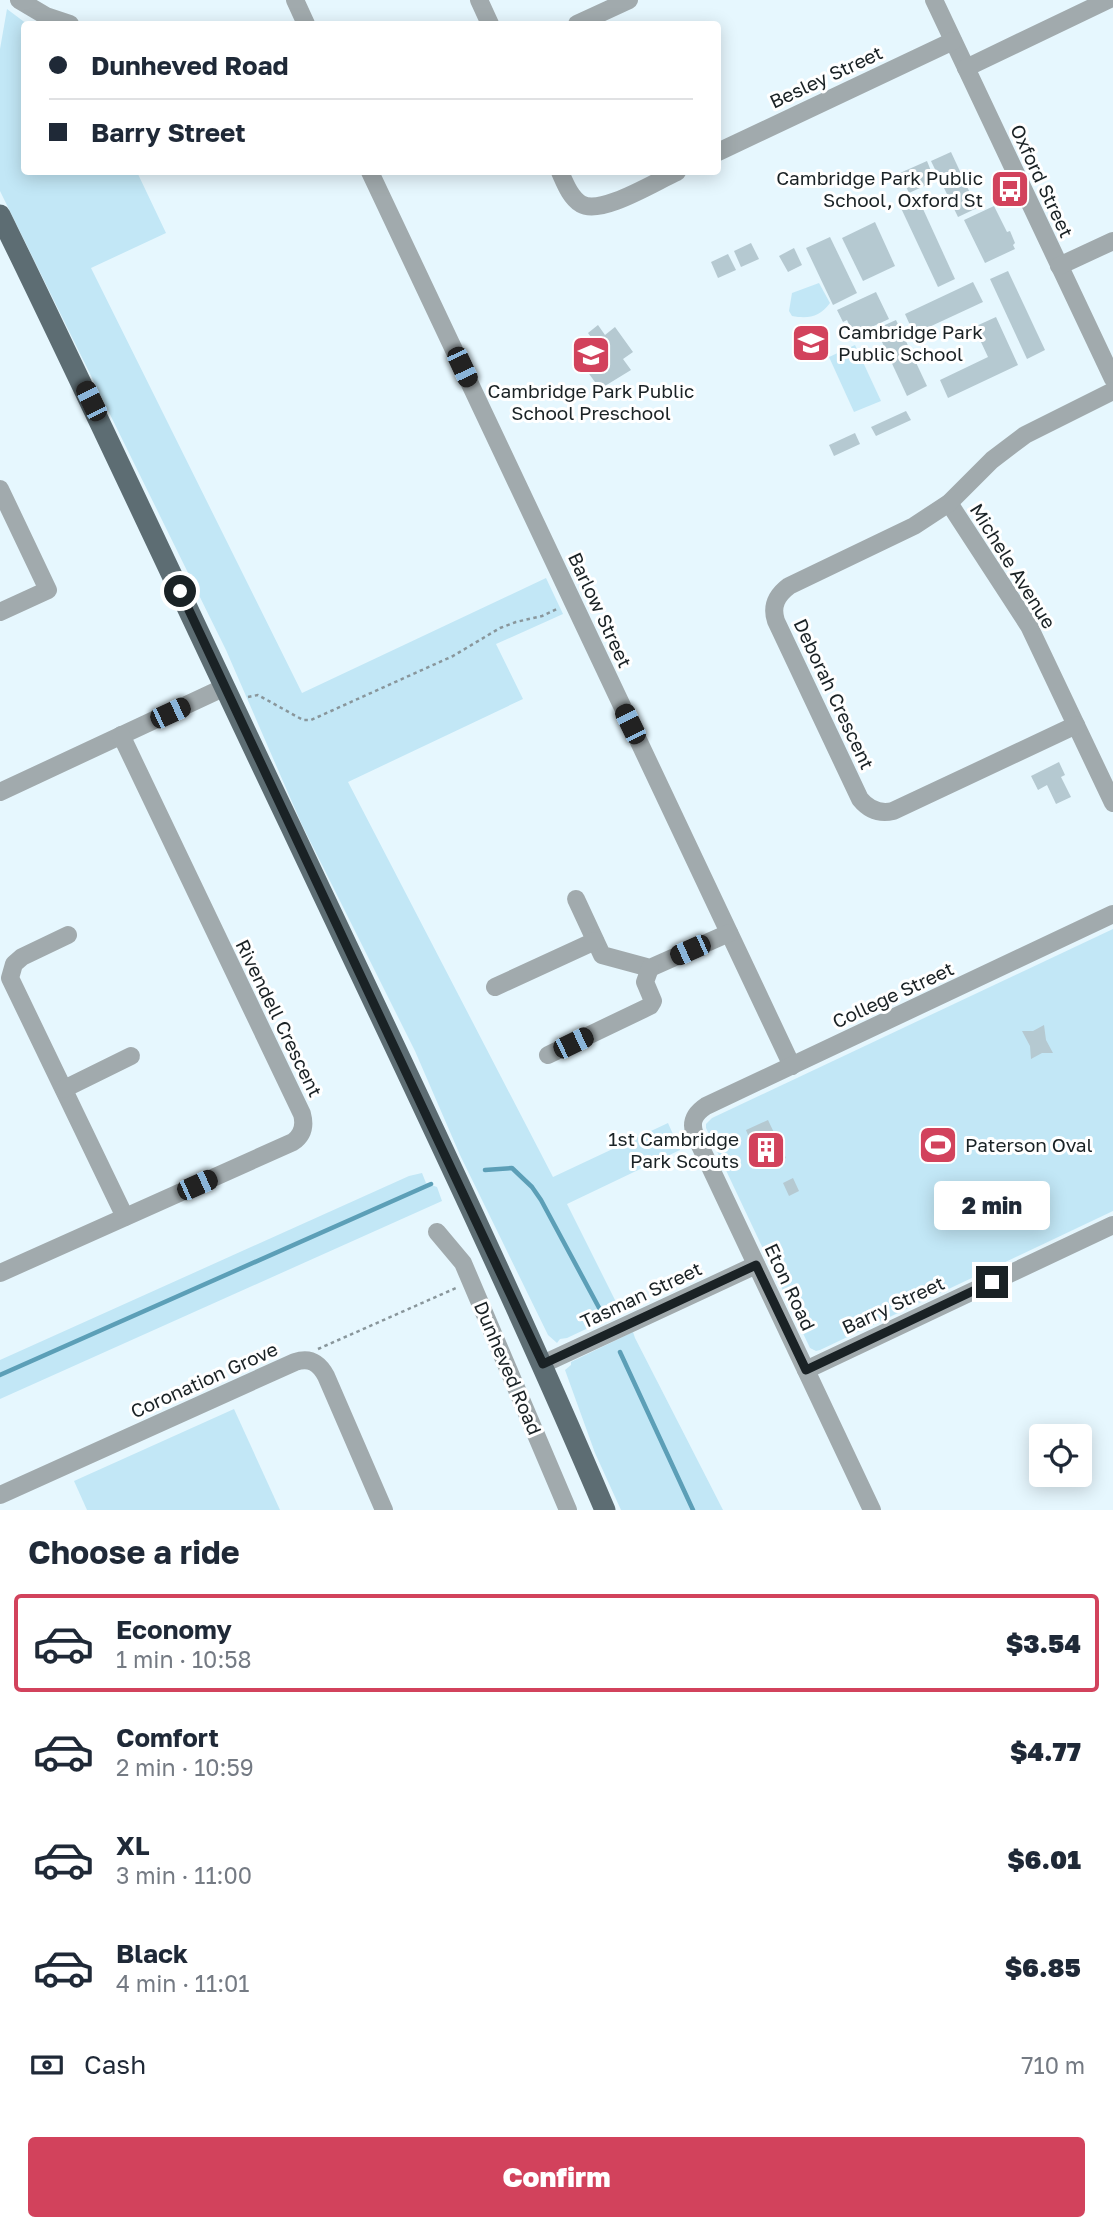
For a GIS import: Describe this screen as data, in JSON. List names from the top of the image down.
{
  "streets": {
    "main road": ["Dunheved Road"],
    "street": [
      "Besley Street",
      "Oxford Street",
      "Michele Avenue",
      "Barlow Street",
      "Deborah Crescent",
      "College Street",
      "Rivendell Crescent",
      "Eton Road",
      "Tasman Street",
      "Barry Street",
      "Coronation Grove"
    ]
  },
  "crossings": [
    ["Besley Street", "Oxford Street"],
    ["Michele Avenue", "Deborah Crescent"],
    ["Barlow Street", "College Street"],
    ["College Street", "Eton Road"],
    ["Eton Road", "Tasman Street"],
    ["Eton Road", "Barry Street"],
    ["Tasman Street", "Dunheved Road"]
  ],
  "places": {
    "bus stop": ["Cambridge Park Public School, Oxford St"],
    "school or university": ["Cambridge Park Public School", "Cambridge Park Public School Preschool"],
    "sports": ["Paterson Oval"],
    "building": ["1st Cambridge Park Scouts"]
  },
  "page": {
    "banner": ["Dunheved Road", "Barry Street"],
    "bubble": "2 min",
    "heading": "Choose a ride",
    "list": [
      {
        "name": "Economy",
        "note": "1 min · 10:58",
        "value": "$3.54"
      },
      {
        "name": "Comfort",
        "note": "2 min · 10:59",
        "value": "$4.77"
      },
      {
        "name": "XL",
        "note": "3 min · 11:00",
        "value": "$6.01"
      },
      {
        "name": "Black",
        "note": "4 min · 11:01",
        "value": "$6.85"
      }
    ],
    "pay": ["Cash", "710 m"],
    "buttons": "Confirm"
  }
}
